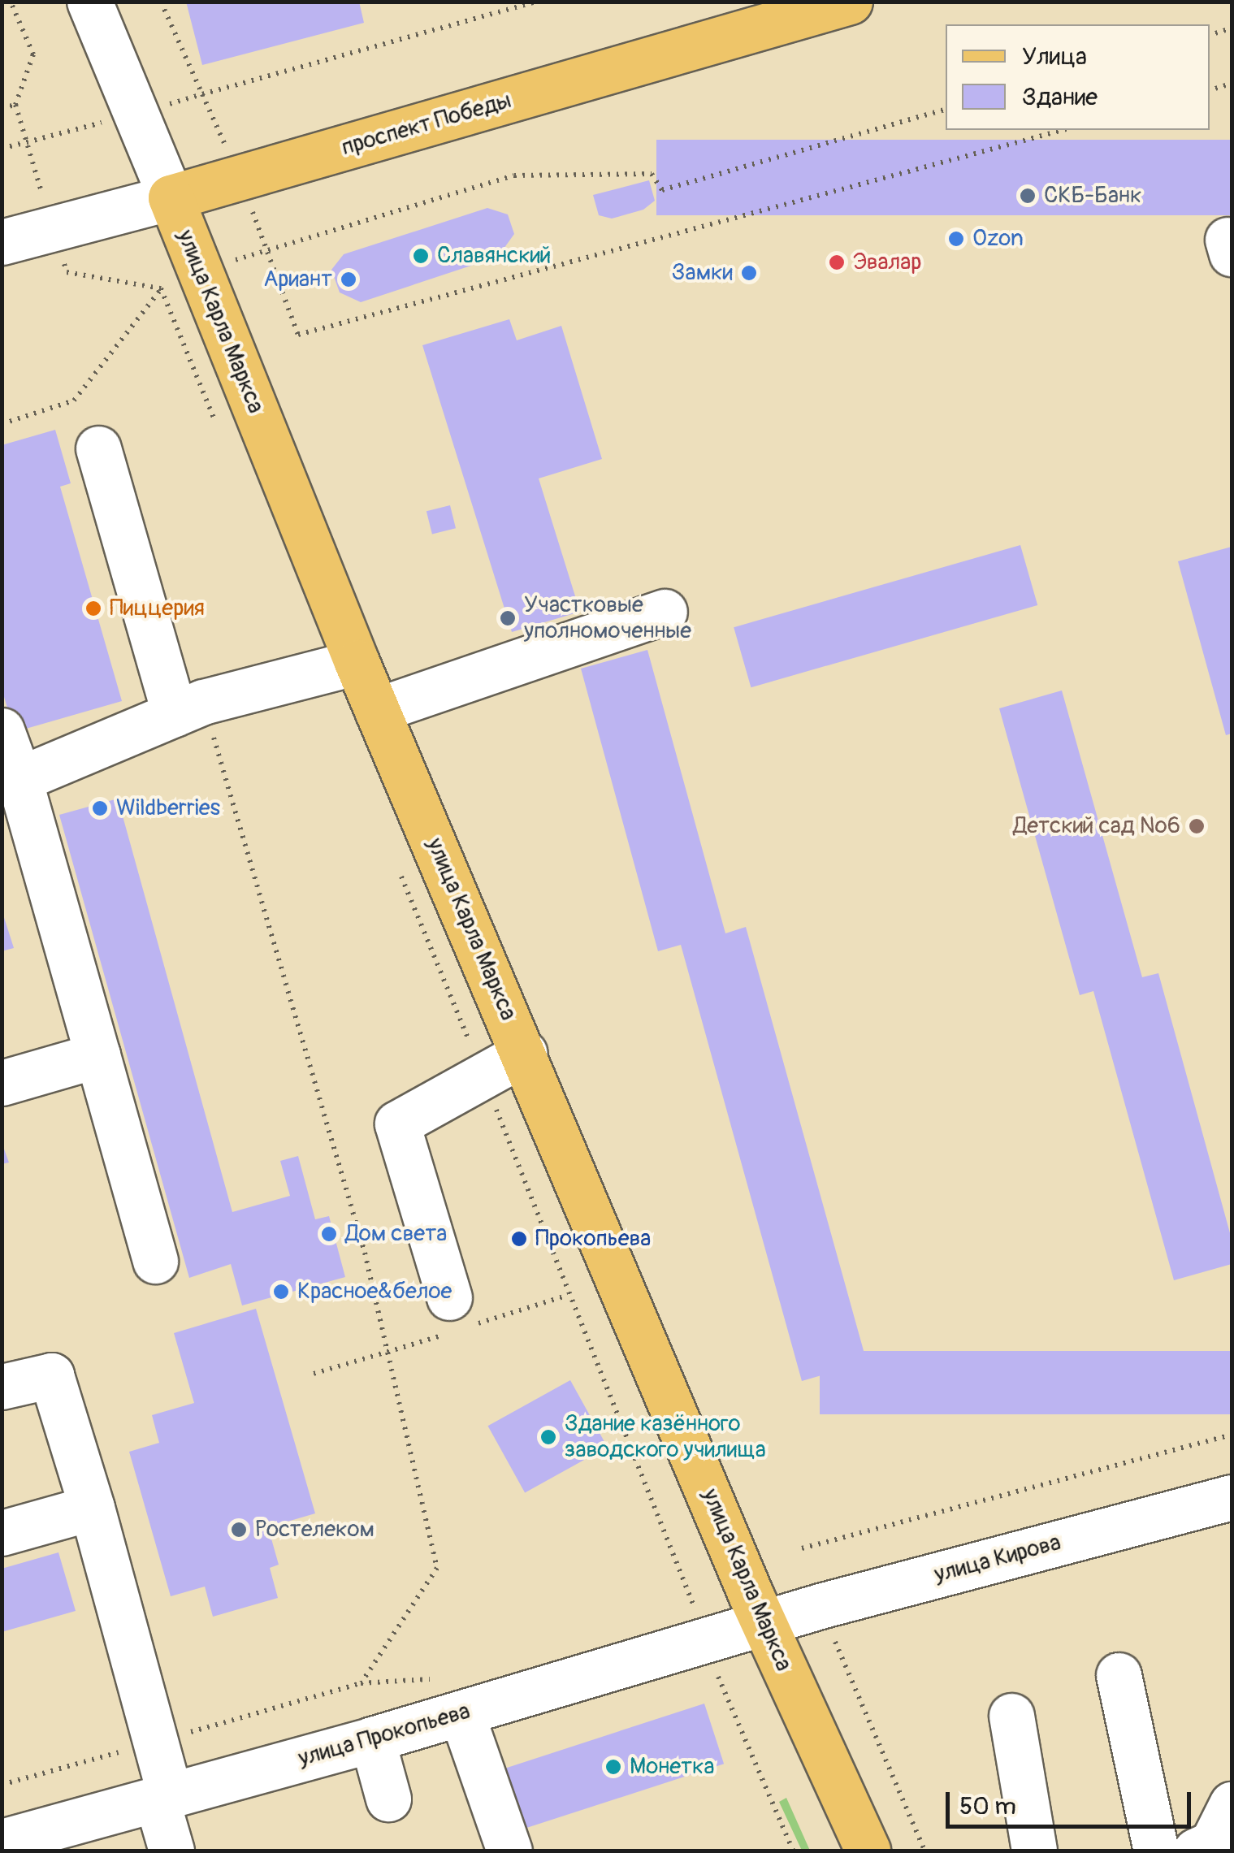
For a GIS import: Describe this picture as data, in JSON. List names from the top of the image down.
{
  "streets": {
    "main road": ["проспект Победы", "улица Карла Маркса"],
    "street": ["улица Кирова", "улица Прокопьева"]
  },
  "crossings": [
    ["проспект Победы", "улица Карла Маркса"],
    ["улица Карла Маркса", "улица Кирова"],
    ["улица Карла Маркса", "улица Прокопьева"],
    ["улица Кирова", "улица Прокопьева"]
  ],
  "places": [
    "СКБ-Банк",
    "Ozon",
    "Славянский",
    "Эвалар",
    "Замки",
    "Ариант",
    "Пиццерия",
    "Участковые уполномоченные",
    "Wildberries",
    "Детский сад №6",
    "Дом света",
    "Прокопьева",
    "Красное&белое",
    "Здание казённого заводского училища",
    "Ростелеком",
    "Монетка"
  ],
  "legend": ["Улица", "Здание"],
  "scale_bar": "50 m"
}
